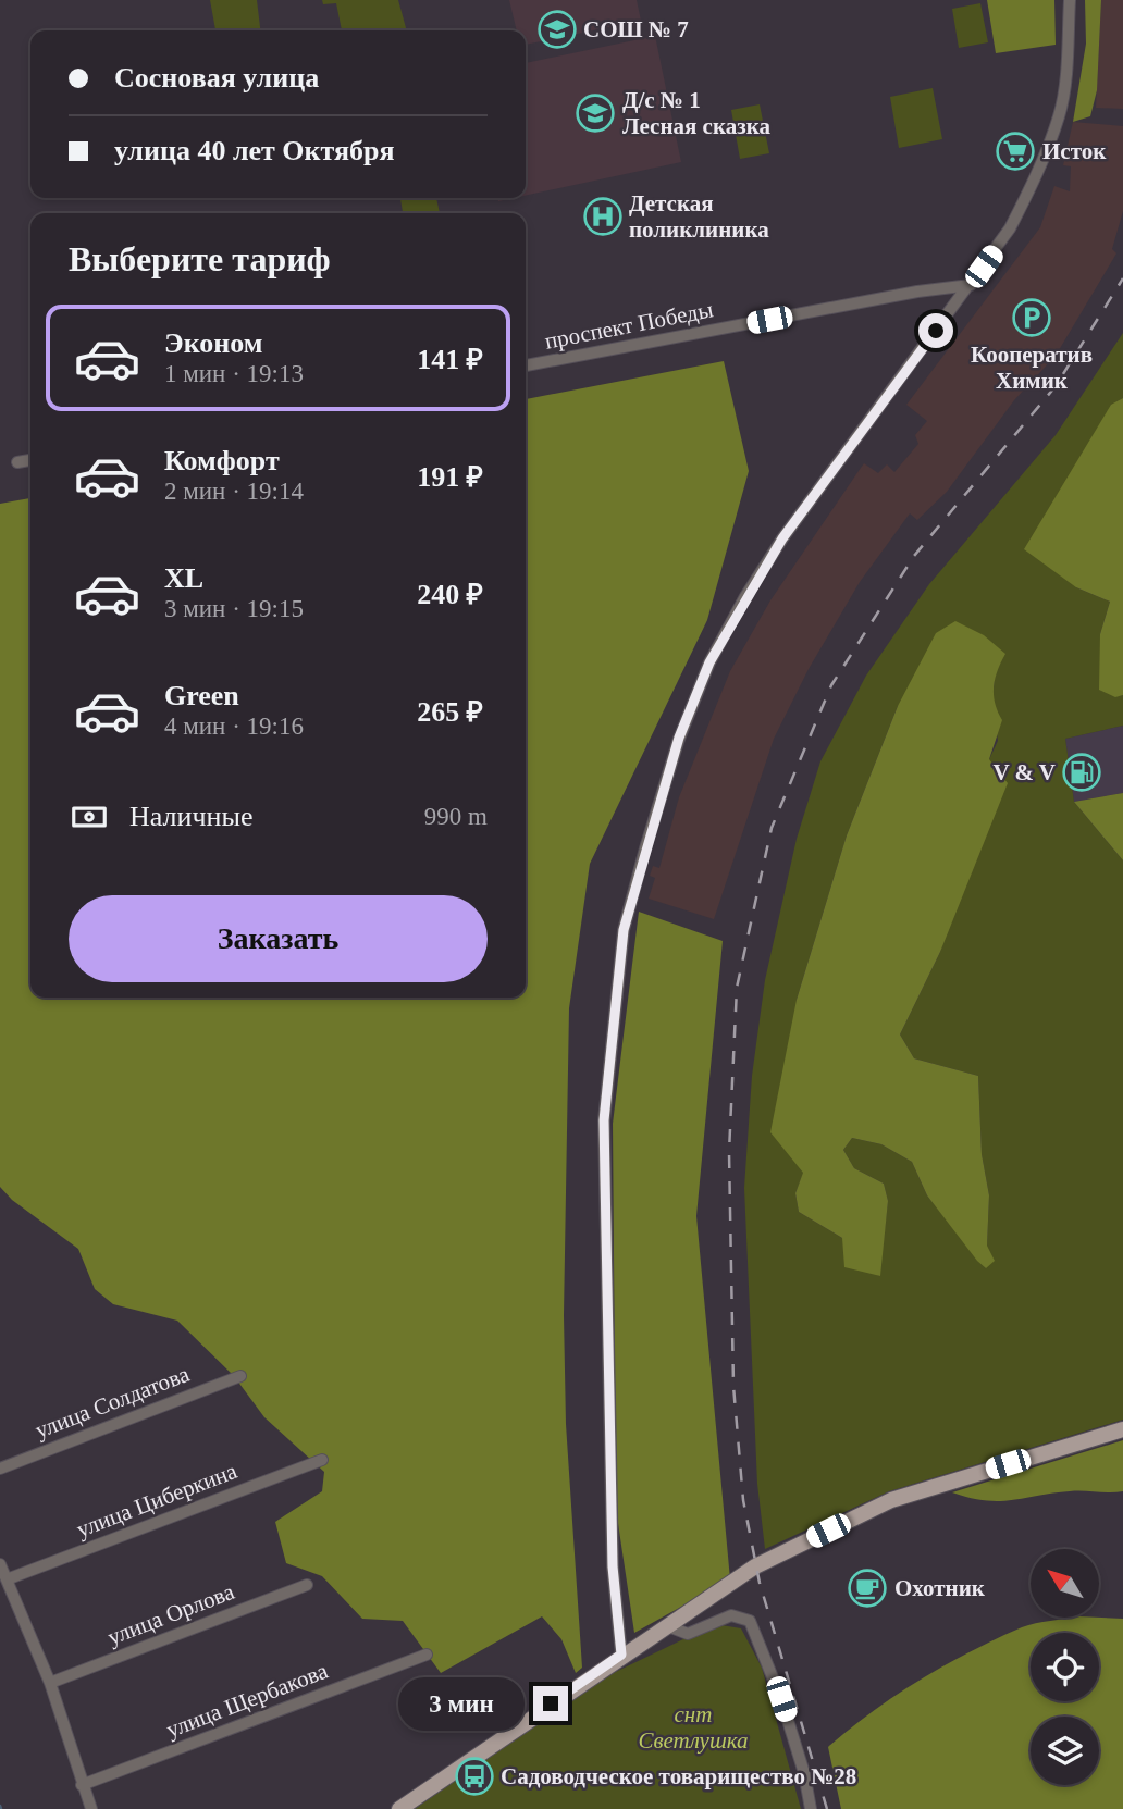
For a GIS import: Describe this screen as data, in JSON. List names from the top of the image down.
{
  "streets": {
    "street": [
      "проспект Победы",
      "улица Солдатова",
      "улица Циберкина",
      "улица Орлова",
      "улица Щербакова"
    ]
  },
  "parks": ["снт Светлушка"],
  "places": {
    "school or university": ["СОШ № 7", "Д/с № 1 Лесная сказка"],
    "supermarket": ["Исток"],
    "hospital": ["Детская поликлиника"],
    "parking": ["Кооператив Химик"],
    "fuel station": ["V & V"],
    "cafe": ["Охотник"],
    "bus stop": ["Садоводческое товарищество №28"]
  },
  "north": "top left",
  "page": {
    "banner": ["Сосновая улица", "улица 40 лет Октября"],
    "heading": "Выберите тариф",
    "list": [
      {
        "name": "Эконом",
        "note": "1 мин · 19:13",
        "value": "141 ₽"
      },
      {
        "name": "Комфорт",
        "note": "2 мин · 19:14",
        "value": "191 ₽"
      },
      {
        "name": "XL",
        "note": "3 мин · 19:15",
        "value": "240 ₽"
      },
      {
        "name": "Green",
        "note": "4 мин · 19:16",
        "value": "265 ₽"
      }
    ],
    "pay": ["Наличные", "990 m"],
    "buttons": "Заказать",
    "bubble": "3 мин"
  }
}
